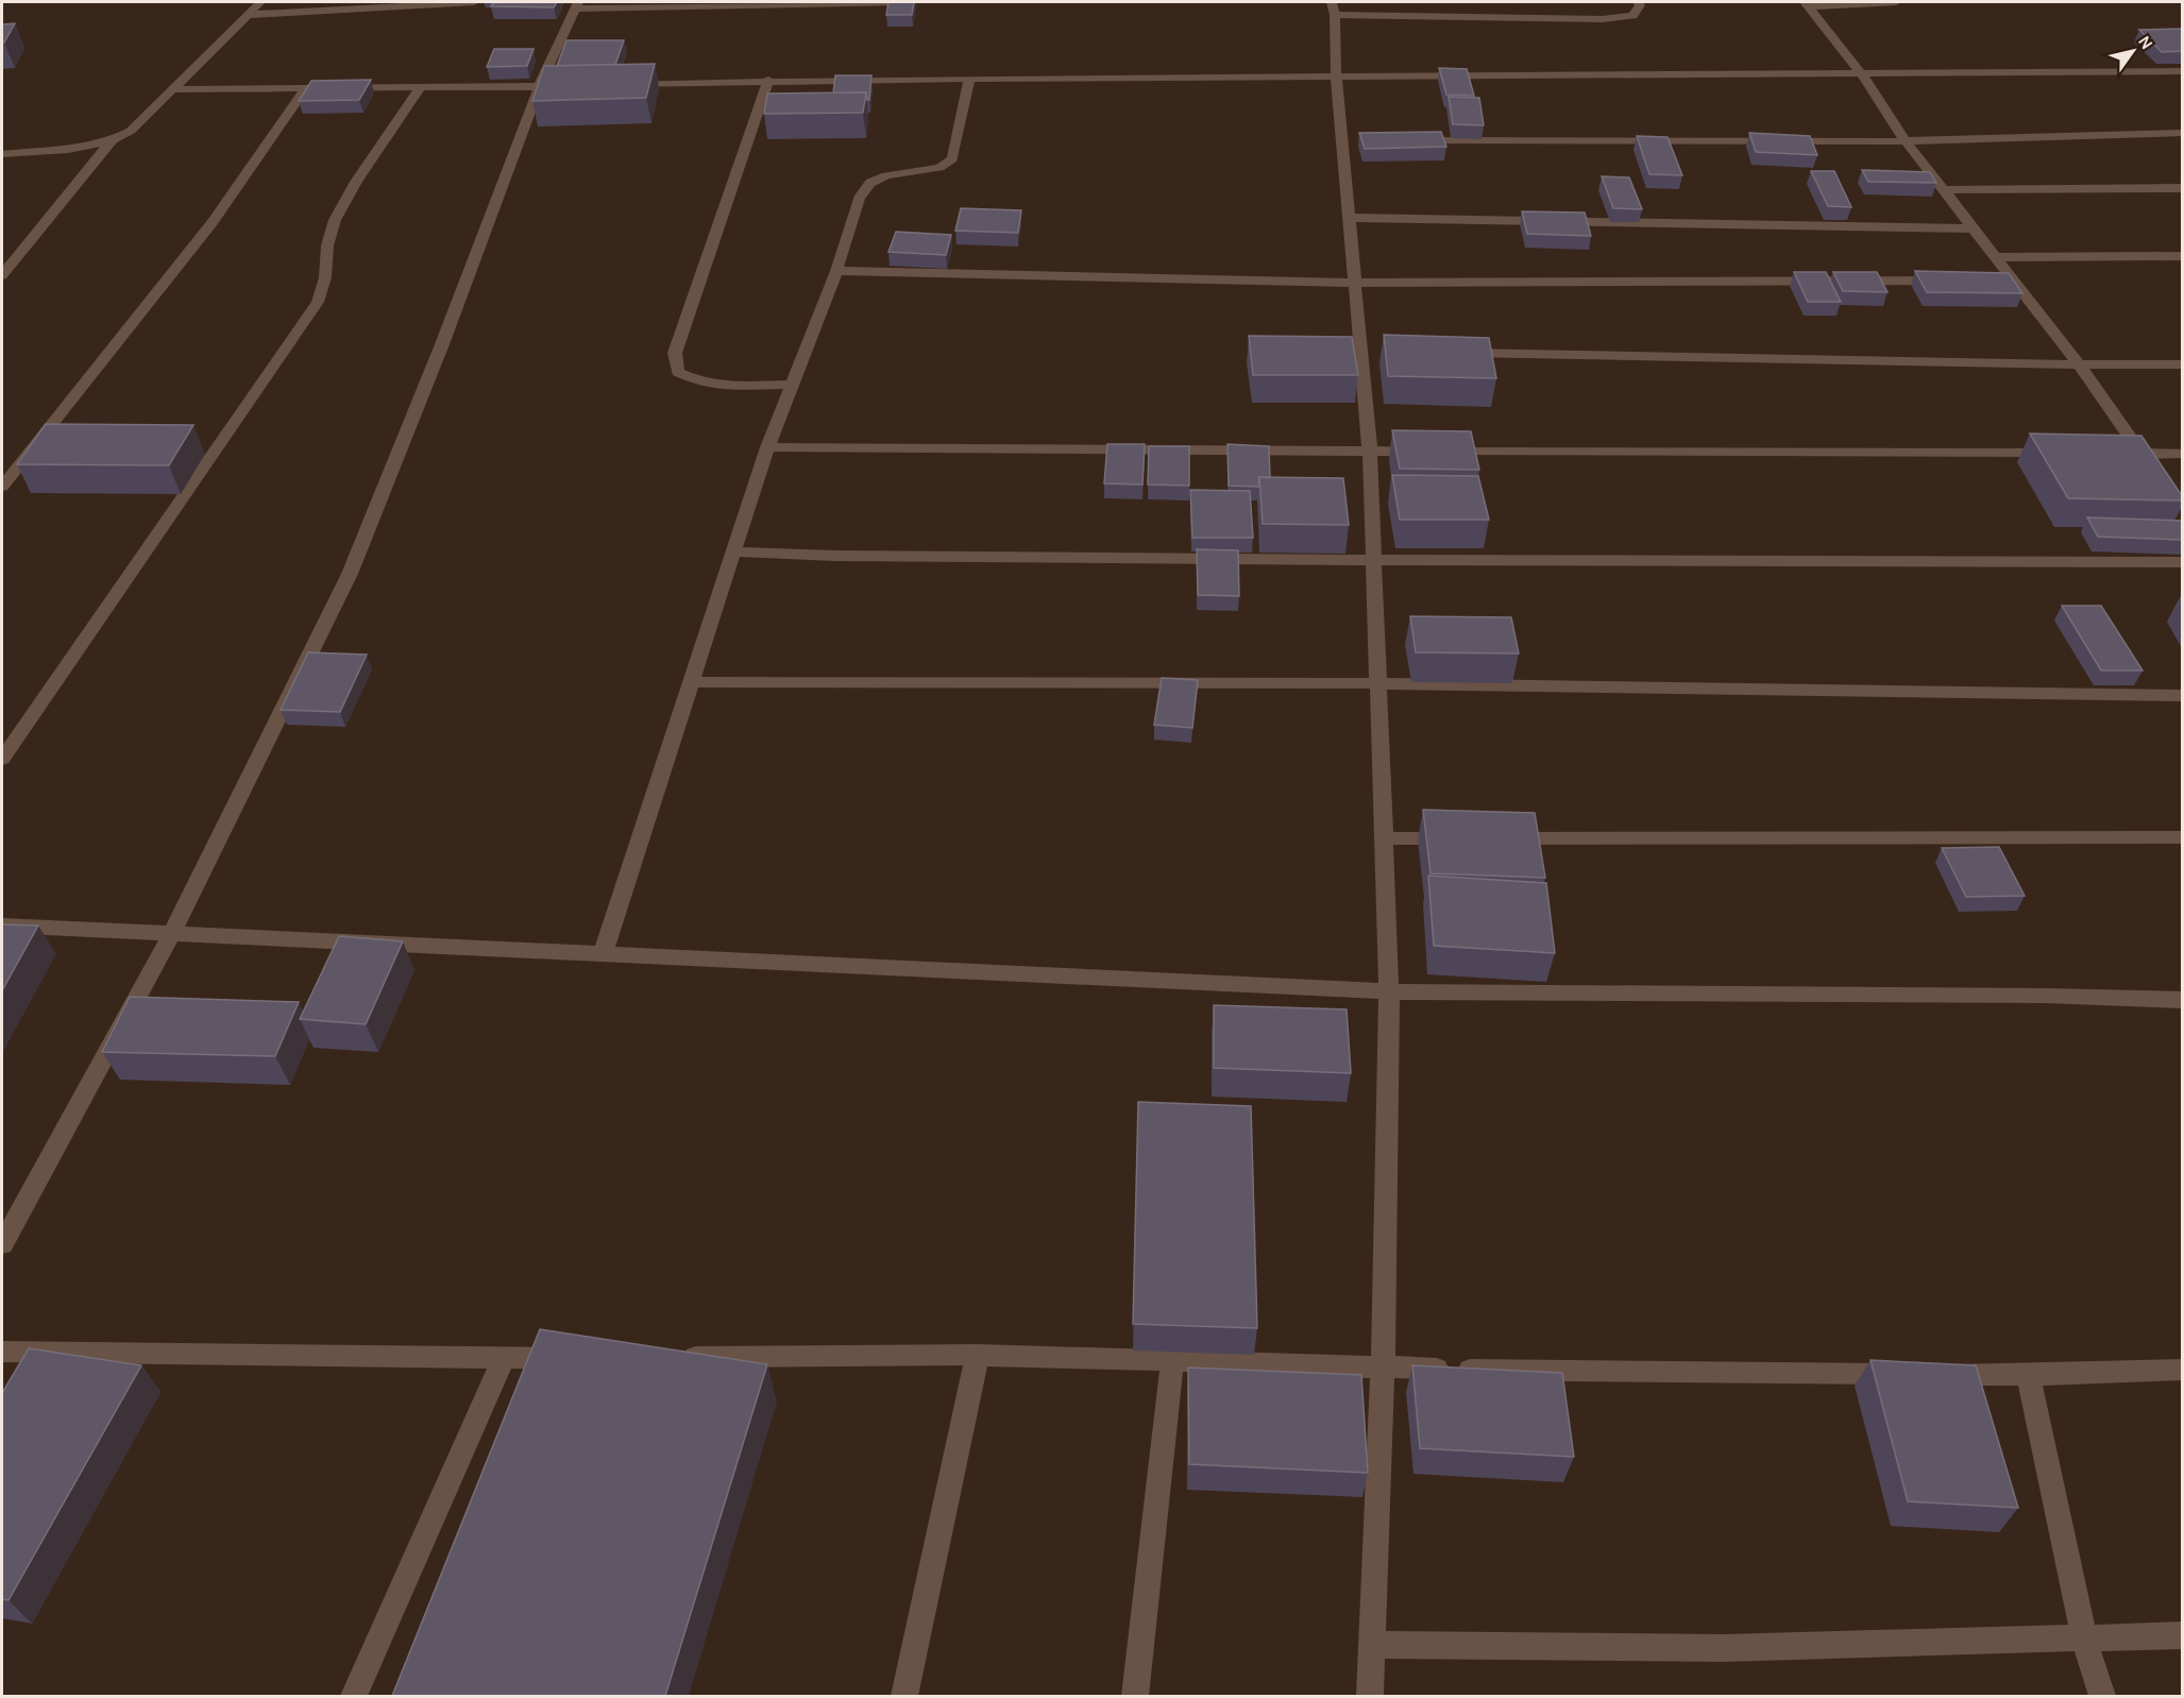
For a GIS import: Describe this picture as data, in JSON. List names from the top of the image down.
{
  "north": "top right"
}
